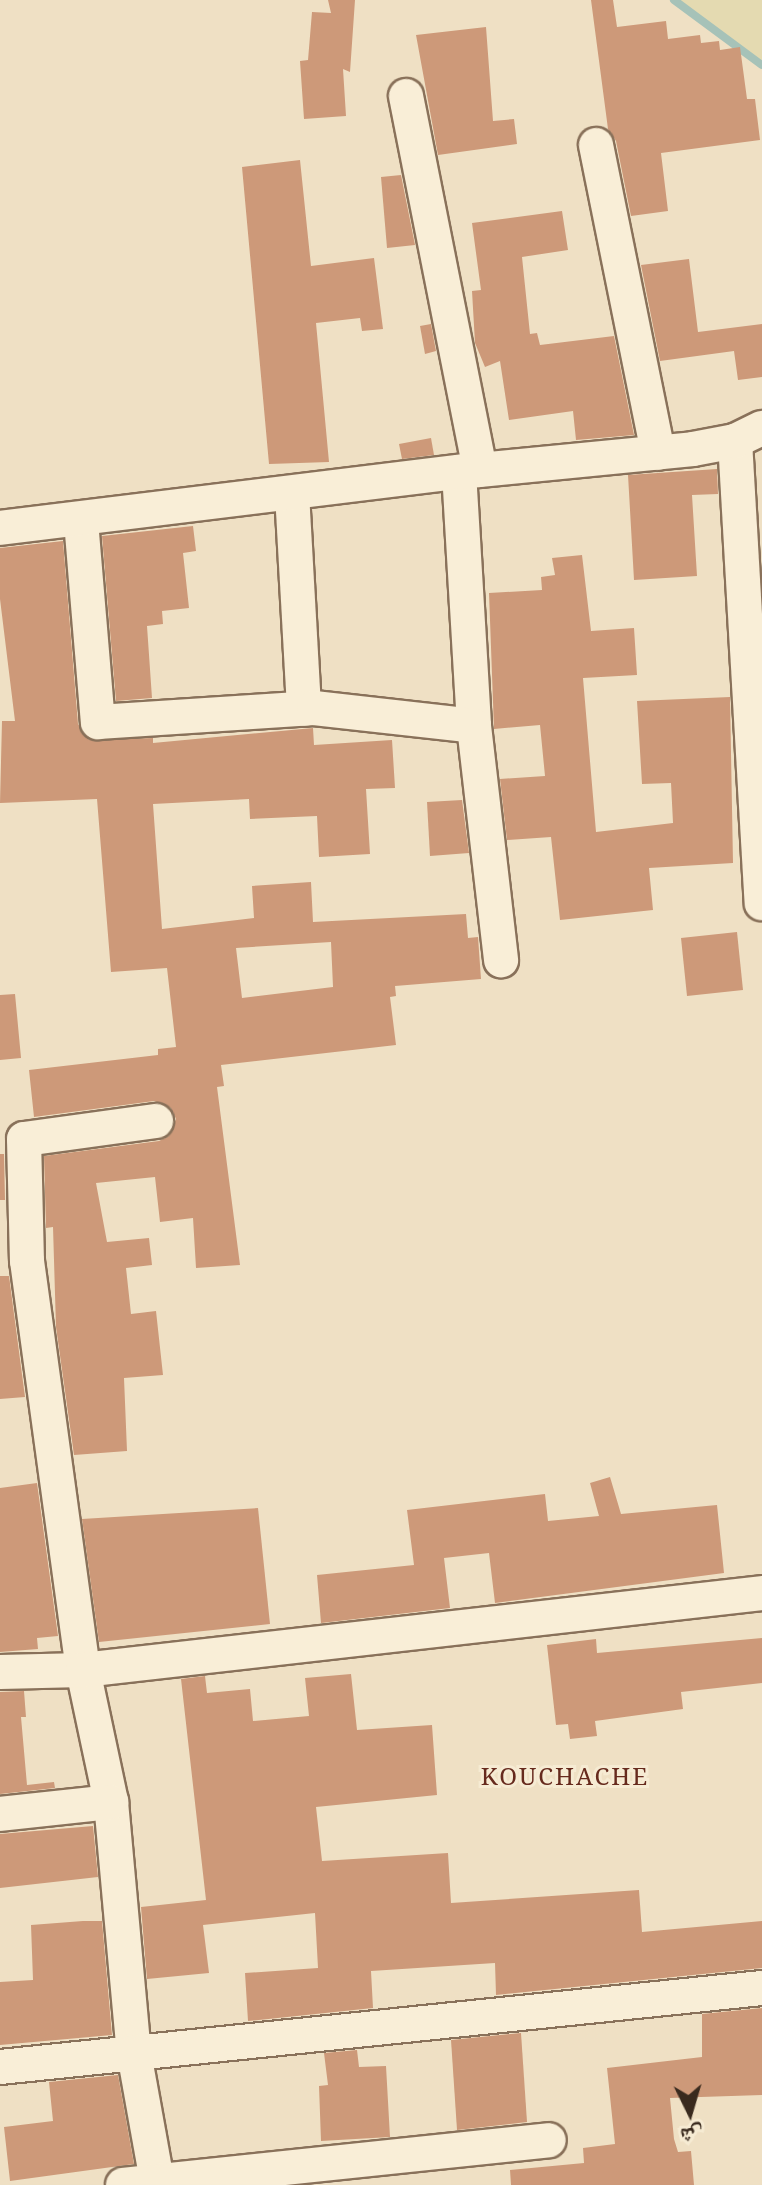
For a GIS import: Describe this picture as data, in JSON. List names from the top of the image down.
{
  "districts": ["KOUCHACHE"],
  "north": "bottom"
}
